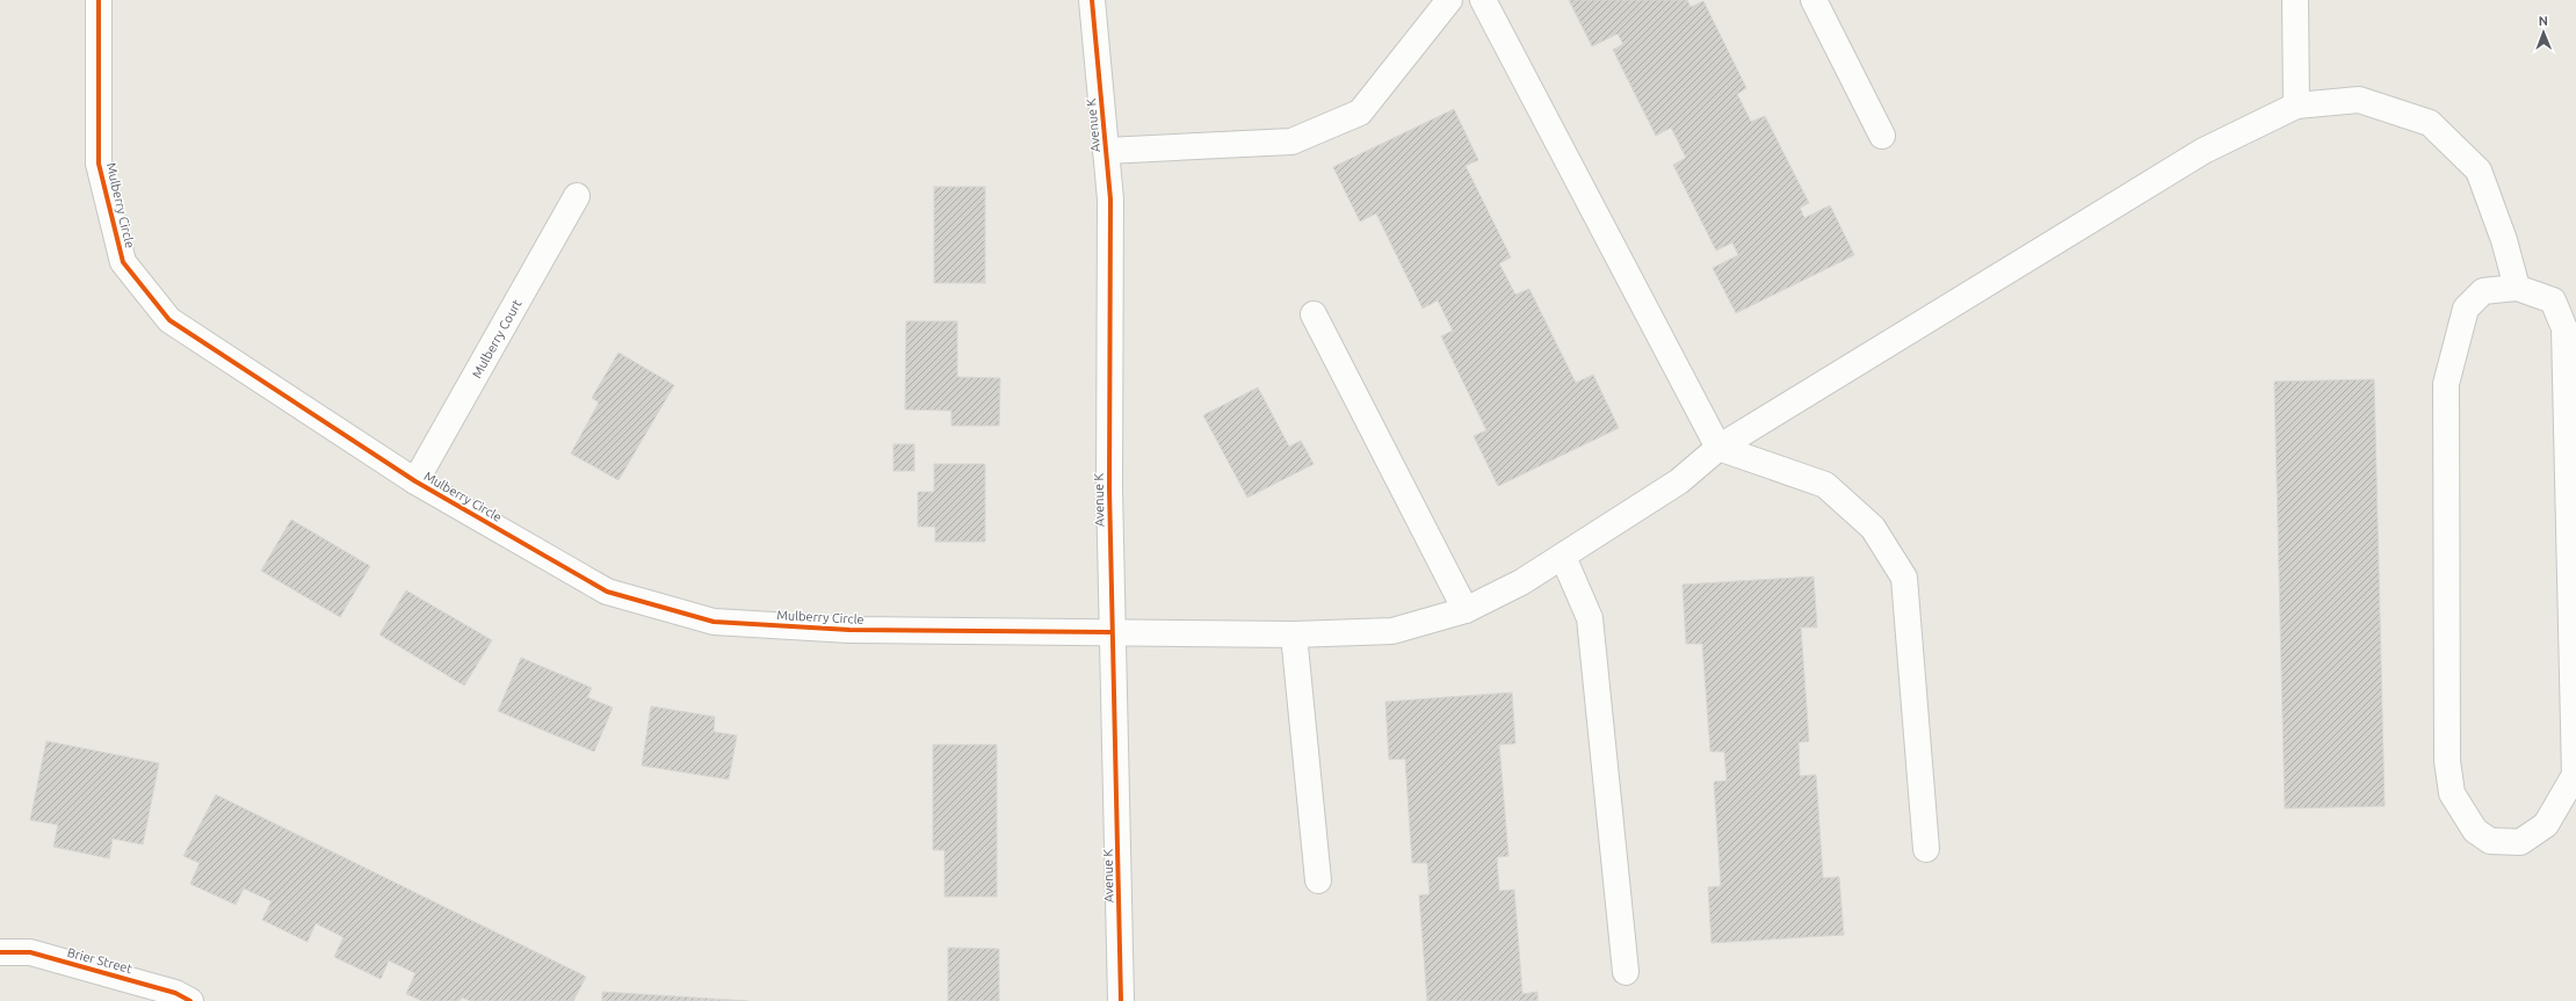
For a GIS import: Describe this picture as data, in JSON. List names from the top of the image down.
{
  "streets": {
    "street": [
      "Avenue K",
      "Mulberry Circle",
      "Mulberry Court",
      "Brier Street"
    ]
  },
  "crossings": [
    ["Avenue K", "Mulberry Circle"],
    ["Mulberry Circle", "Mulberry Court"]
  ],
  "north": "top"
}
